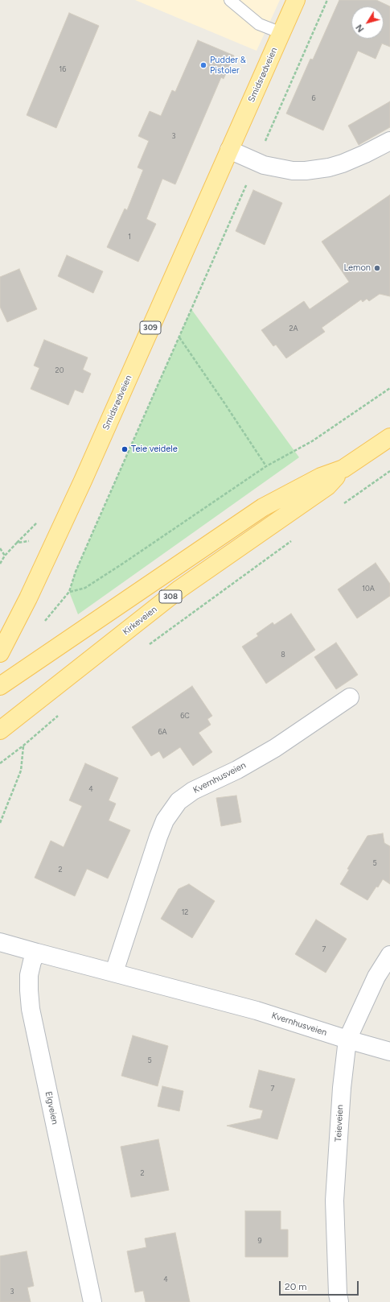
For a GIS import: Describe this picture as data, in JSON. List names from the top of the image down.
{
  "streets": {
    "main road": [
      "Smidsrødveien",
      "309",
      "308",
      "Kirkeveien"
    ],
    "street": ["Kvernhusveien", "Elgveien", "Teieveien"]
  },
  "crossings": [
    ["Kvernhusveien", "Elgveien"],
    ["Kvernhusveien", "Teieveien"]
  ],
  "places": ["Pudder & Pistoler", "Lemon", "Teie veidele"],
  "house_numbers": [
    "16",
    "6",
    "3",
    "1",
    "2A",
    "20",
    "10A",
    "8",
    "6C",
    "6A",
    "4",
    "5",
    "2",
    "12",
    "7",
    "5",
    "7",
    "2",
    "9",
    "4",
    "3"
  ],
  "scale_bar": "20 m",
  "north": "bottom left"
}
